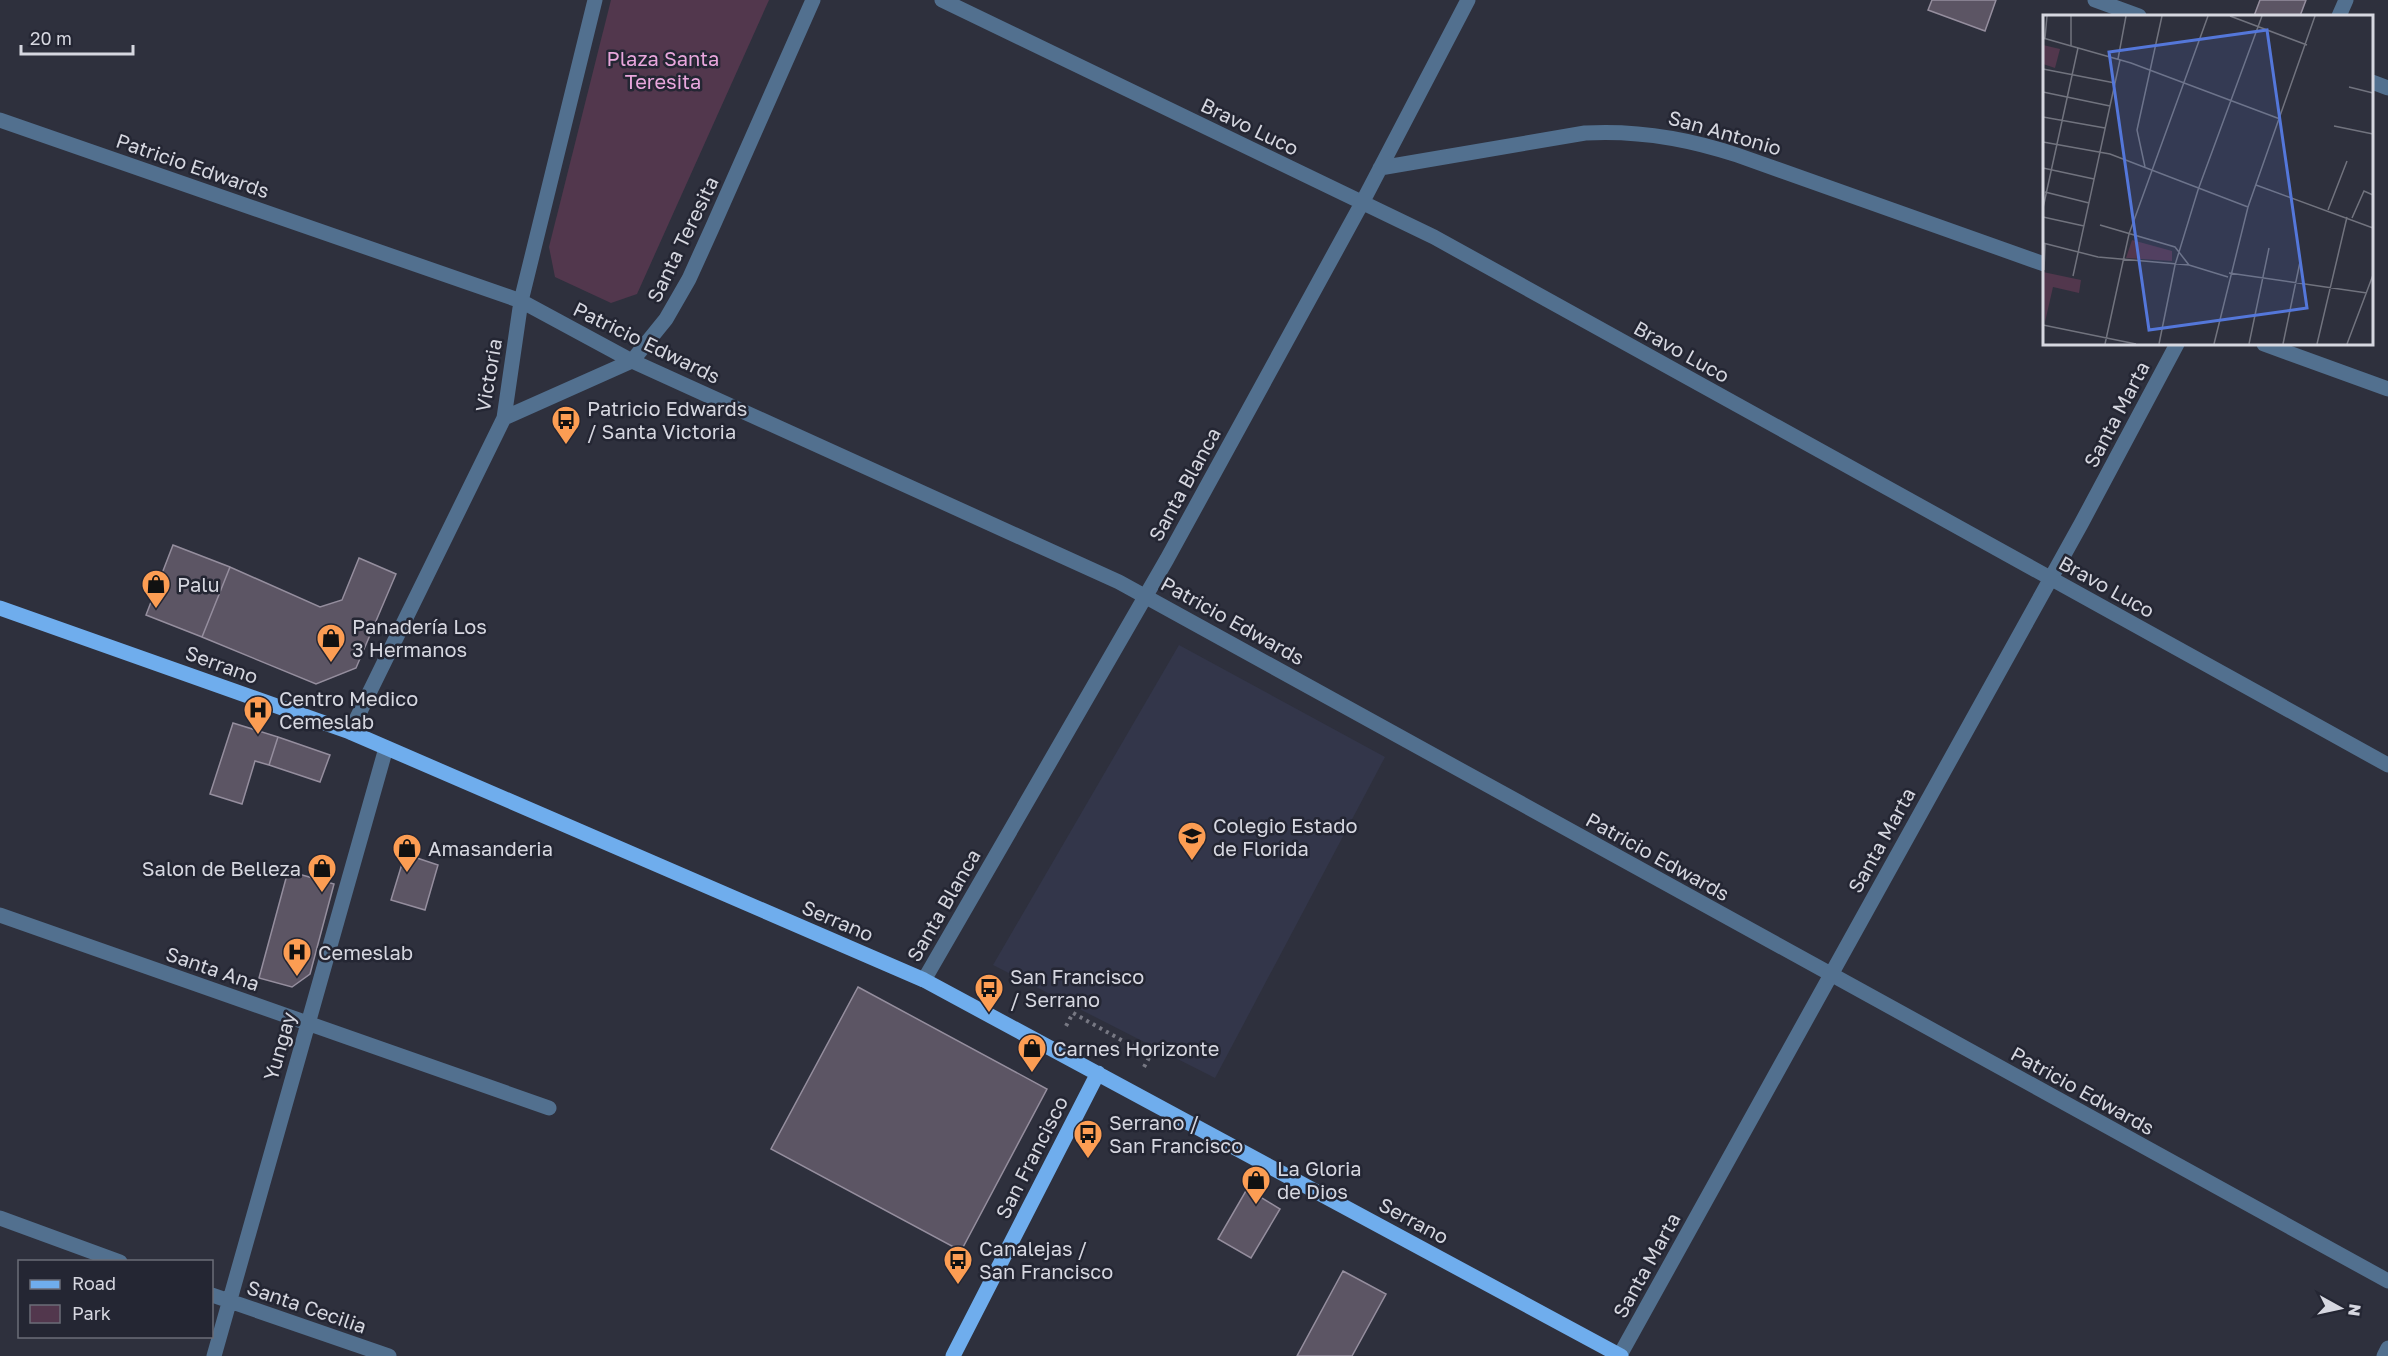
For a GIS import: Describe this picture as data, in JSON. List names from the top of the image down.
{
  "streets": {
    "main road": ["Serrano", "San Francisco"],
    "street": [
      "Bravo Luco",
      "San Antonio",
      "Patricio Edwards",
      "Santa Teresita",
      "Victoria",
      "Santa Marta",
      "Santa Blanca",
      "Santa Ana",
      "Yungay",
      "Santa Cecilia"
    ]
  },
  "crossings": [
    ["Bravo Luco", "Santa Marta"],
    ["Bravo Luco", "Santa Blanca"],
    ["San Antonio", "Santa Blanca"],
    ["Patricio Edwards", "Santa Teresita"],
    ["Patricio Edwards", "Victoria"],
    ["Patricio Edwards", "Santa Marta"],
    ["Patricio Edwards", "Santa Blanca"],
    ["Santa Teresita", "Victoria"],
    ["Victoria", "Serrano"],
    ["Santa Marta", "Serrano"],
    ["Santa Blanca", "Serrano"],
    ["Serrano", "Yungay"],
    ["Serrano", "San Francisco"],
    ["Santa Ana", "Yungay"],
    ["Yungay", "Santa Cecilia"]
  ],
  "parks": ["Plaza Santa Teresita"],
  "places": {
    "bus stop": [
      "Patricio Edwards / Santa Victoria",
      "San Francisco / Serrano",
      "Serrano / San Francisco",
      "Canalejas / San Francisco"
    ],
    "shop": [
      "Palu",
      "Panadería Los 3 Hermanos",
      "Amasanderia",
      "Salon de Belleza",
      "Carnes Horizonte",
      "La Gloria de Dios"
    ],
    "hospital": ["Centro Medico Cemeslab", "Cemeslab"],
    "school or university": ["Colegio Estado de Florida"]
  },
  "legend": ["Road", "Park"],
  "scale_bar": "20 m",
  "north": "right"
}
